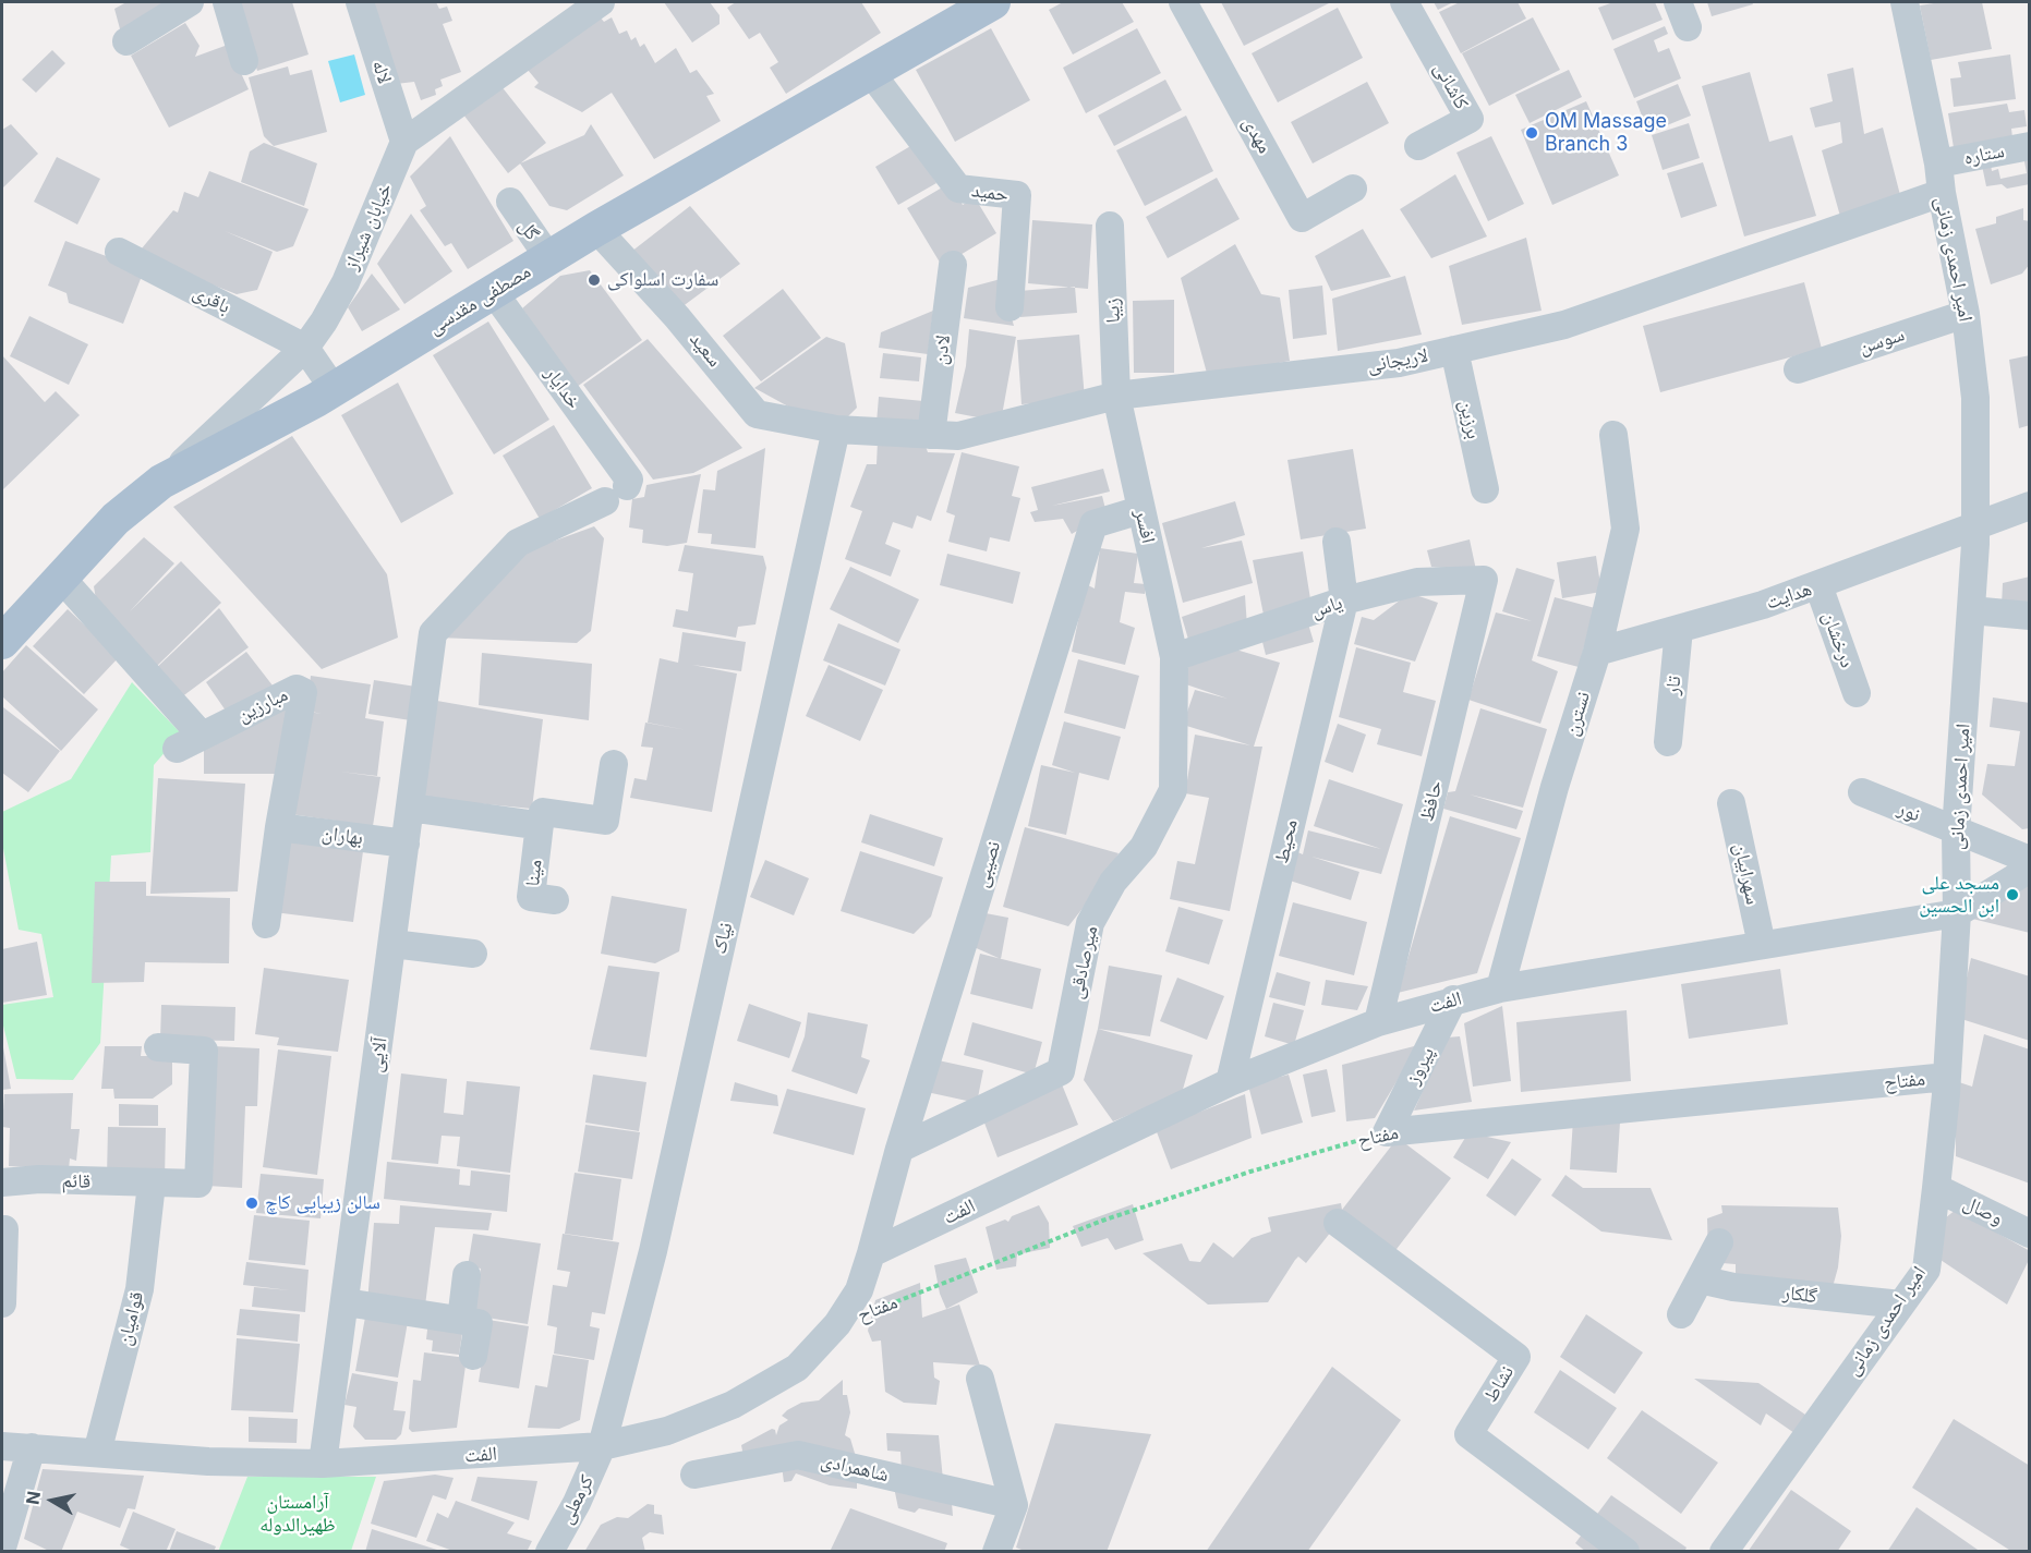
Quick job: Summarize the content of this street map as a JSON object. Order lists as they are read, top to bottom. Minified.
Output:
{"streets":{"main road":["مصطفی مقدسی"],"street":["لاله","کاشانی","مهدی","ستاره","حمید","خیابان شیراز","گل","امیر احمدی زمانی","باقری","زیبا","سوسن","سعید","لادن","لاریجانی","خدایار","برزین","افسر","هدایت","یاس","درخشان","تار","مبارزین","نسترن","حافظ","نور","بهاران","محیط","نصیبی","مینا","سهرابیان","نیاک","میرصادقی","الفت","آلایی","پیروز","مفتاح","قائم","وصال","گلکار","قوامیان","نشاط","شاهمرادی","کرمعلی"]},"crossings":[["لاله","خیابان شیراز"],["ستاره","امیر احمدی زمانی"],["حمید","مصطفی مقدسی"],["خیابان شیراز","باقری"],["خیابان شیراز","مصطفی مقدسی"],["گل","مصطفی مقدسی"],["امیر احمدی زمانی","سوسن"],["امیر احمدی زمانی","لاریجانی"],["امیر احمدی زمانی","هدایت"],["امیر احمدی زمانی","نور"],["امیر احمدی زمانی","الفت"],["امیر احمدی زمانی","مفتاح"],["امیر احمدی زمانی","وصال"],["امیر احمدی زمانی","گلکار"],["مصطفی مقدسی","سعید"],["مصطفی مقدسی","خدایار"],["زیبا","لاریجانی"],["زیبا","افسر"],["سعید","لاریجانی"],["سعید","نیاک"],["لادن","لاریجانی"],["لاریجانی","برزین"],["لاریجانی","افسر"],["لاریجانی","نیاک"],["خدایار","آلایی"],["افسر","یاس"],["افسر","نصیبی"],["افسر","میرصادقی"],["هدایت","درخشان"],["هدایت","تار"],["هدایت","نسترن"],["یاس","حافظ"],["یاس","محیط"],["یاس","میرصادقی"],["مبارزین","بهاران"],["نسترن","الفت"],["حافظ","الفت"],["بهاران","آلایی"],["محیط","الفت"],["نصیبی","میرصادقی"],["نصیبی","الفت"],["سهرابیان","الفت"],["نیاک","الفت"],["نیاک","کرمعلی"],["الفت","آلایی"],["الفت","پیروز"],["الفت","مفتاح"],["الفت","قوامیان"],["الفت","کرمعلی"],["پیروز","مفتاح"],["قائم","قوامیان"]],"parks":["آرامستان ظهیرالدوله"],"places":["OM Massage Branch 3","سفارت اسلواکی","مسجد علی ابن الحسین","سالن زیبایی کاچ"],"north":"left"}
